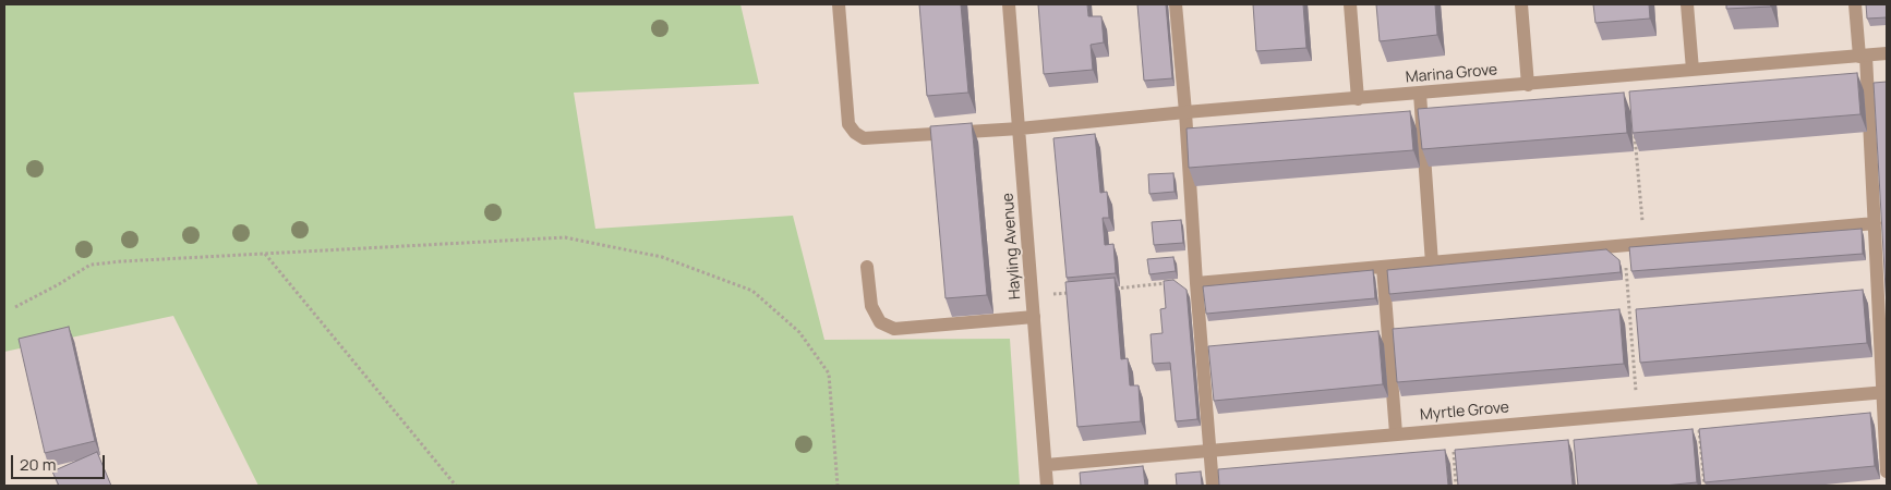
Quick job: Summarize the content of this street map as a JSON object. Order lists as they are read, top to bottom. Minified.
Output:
{"streets":{"street":["Marina Grove","Hayling Avenue","Myrtle Grove"]},"crossings":[["Marina Grove","Hayling Avenue"],["Hayling Avenue","Myrtle Grove"]],"scale_bar":"20 m"}
